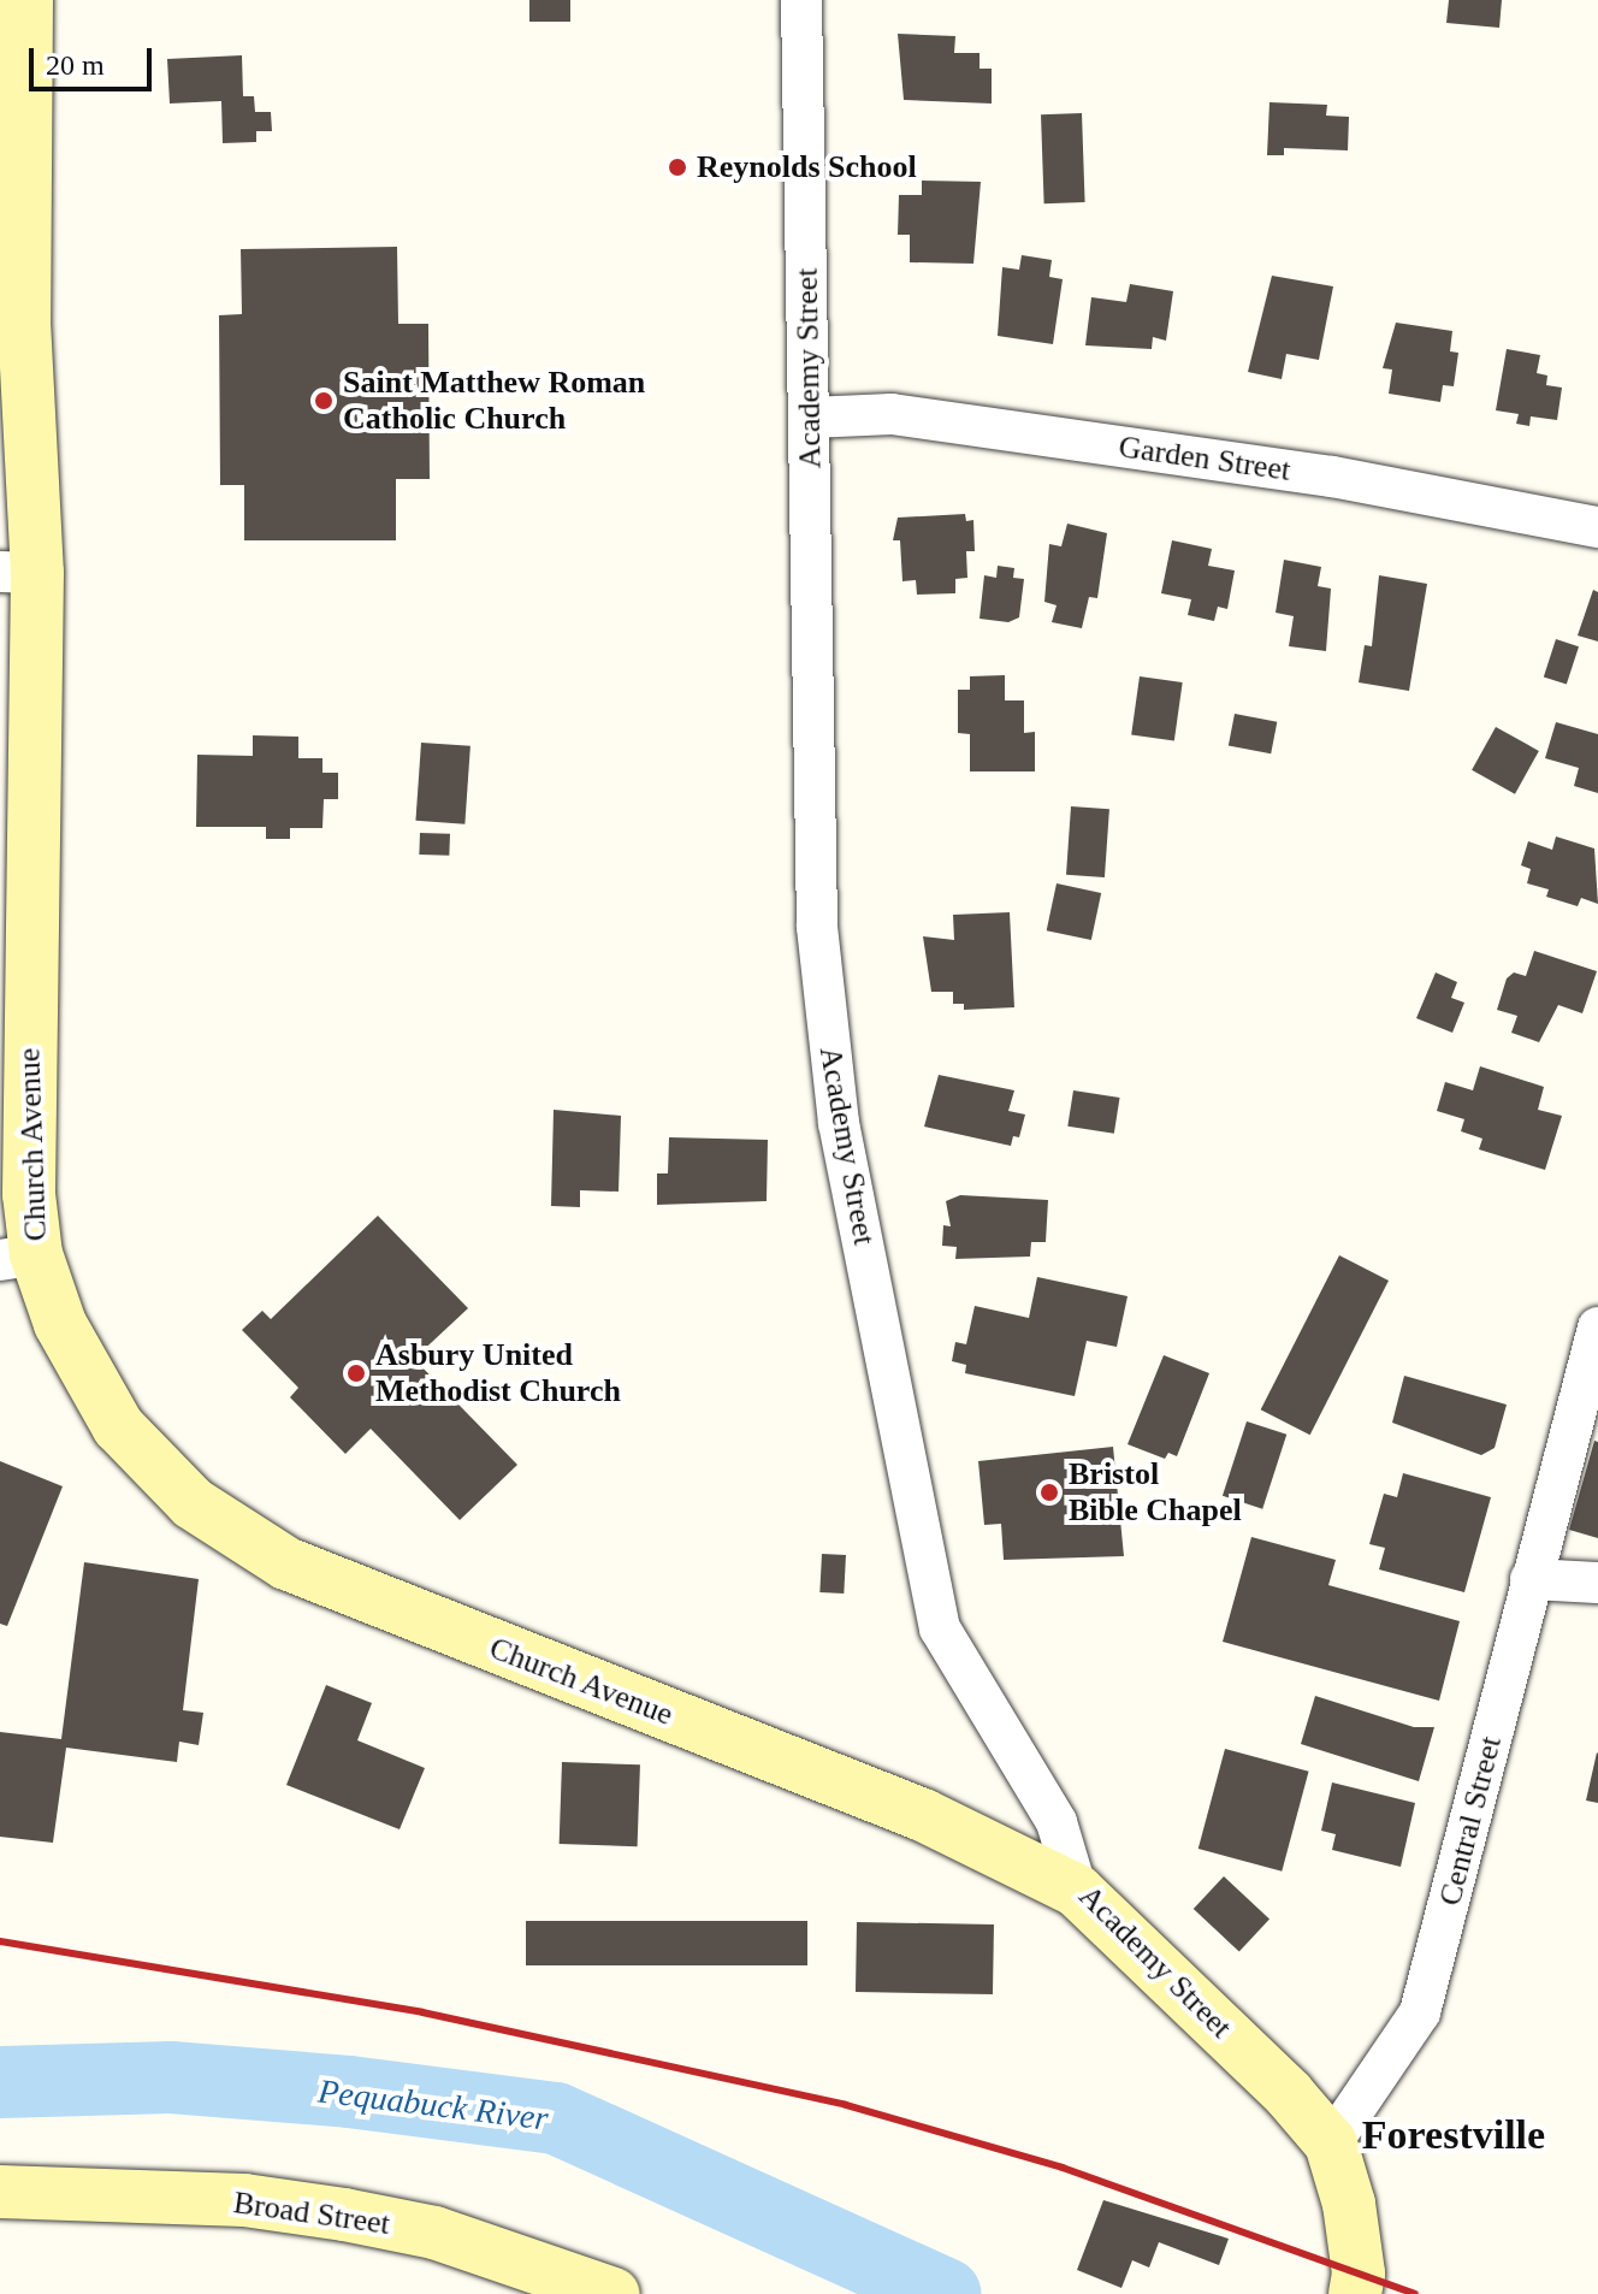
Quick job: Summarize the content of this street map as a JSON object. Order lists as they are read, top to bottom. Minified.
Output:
{"streets":{"main road":["Academy Street","Church Avenue","Broad Street"],"street":["Garden Street","Central Street"]},"crossings":[["Academy Street","Garden Street"],["Academy Street","Church Avenue"],["Academy Street","Central Street"]],"districts":["Forestville"],"water":["Pequabuck River"],"places":["Reynolds School","Saint Matthew Roman Catholic Church","Asbury United Methodist Church","Bristol Bible Chapel"],"scale_bar":"20 m"}
